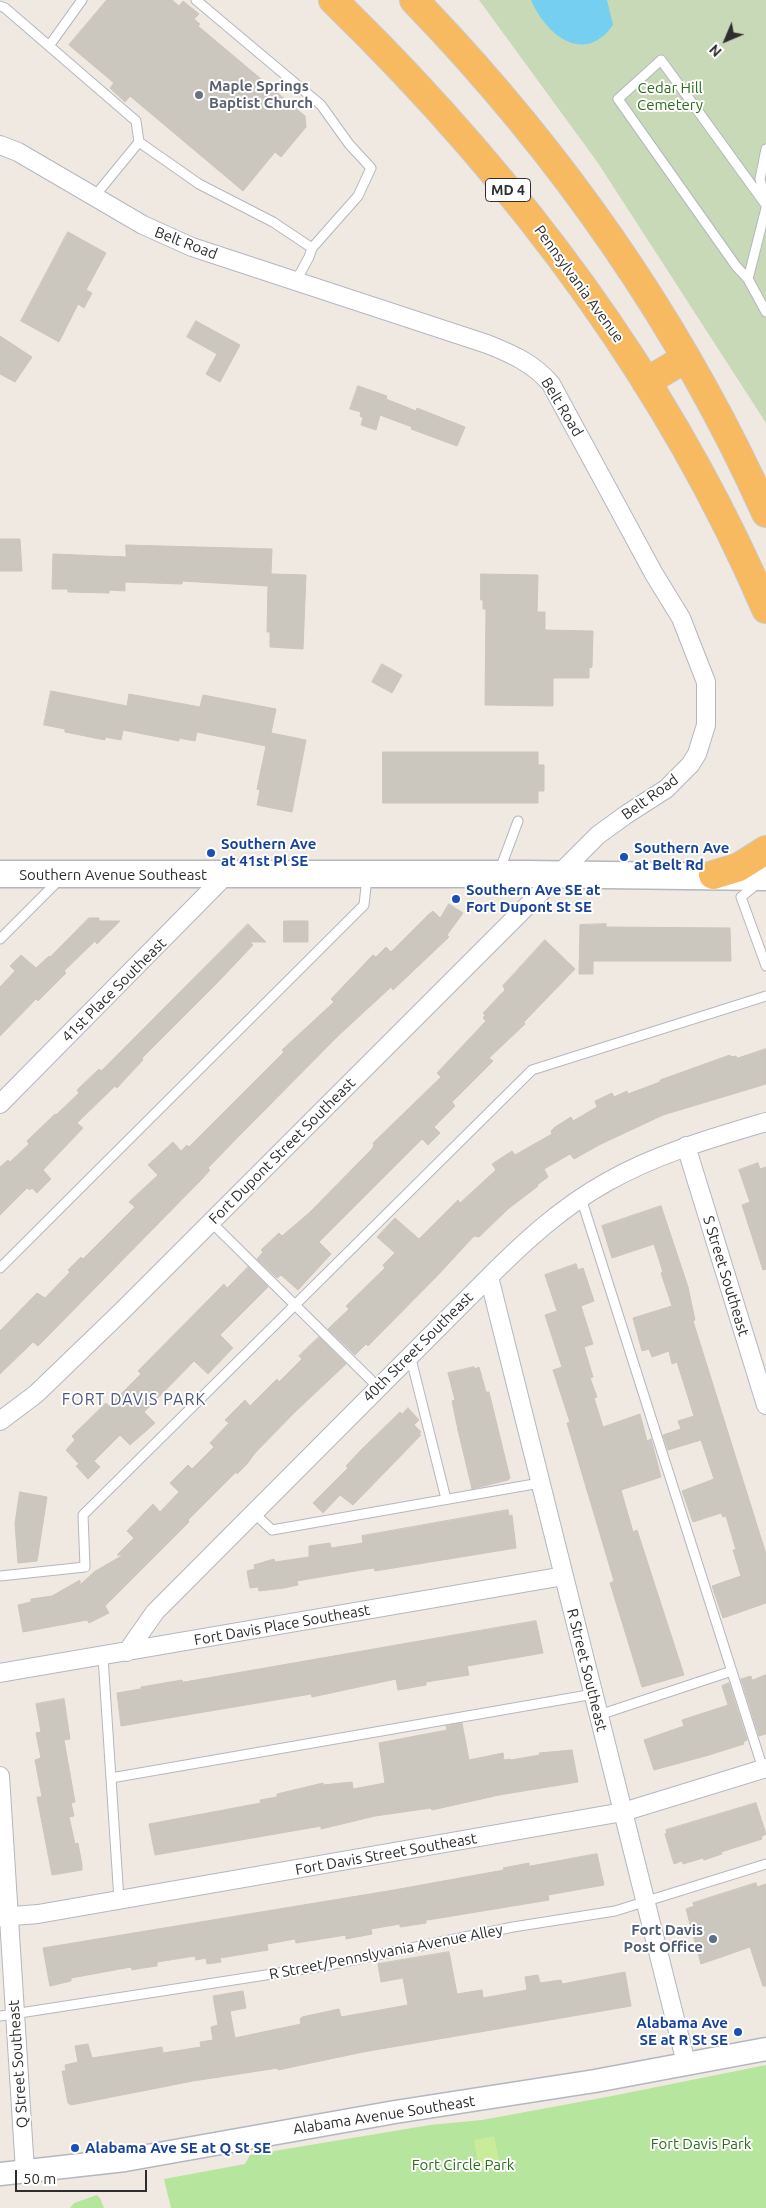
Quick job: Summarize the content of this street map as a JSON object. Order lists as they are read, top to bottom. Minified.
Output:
{"streets":{"highway":["MD 4","Pennsylvania Avenue"],"main road":["Southern Avenue Southeast"],"street":["Belt Road","41st Place Southeast","Fort Dupont Street Southeast","S Street Southeast","40th Street Southeast","Fort Davis Place Southeast","R Street Southeast","Fort Davis Street Southeast","Q Street Southeast","Alabama Avenue Southeast"],"lane":["R Street/Pennslyvania Avenue Alley"]},"crossings":[["Belt Road","Southern Avenue Southeast"],["Belt Road","Fort Dupont Street Southeast"],["Southern Avenue Southeast","41st Place Southeast"],["Southern Avenue Southeast","Fort Dupont Street Southeast"],["S Street Southeast","40th Street Southeast"],["40th Street Southeast","Fort Davis Place Southeast"],["40th Street Southeast","R Street Southeast"],["Fort Davis Place Southeast","R Street Southeast"],["R Street Southeast","Fort Davis Street Southeast"],["R Street Southeast","R Street/Pennslyvania Avenue Alley"],["R Street Southeast","Alabama Avenue Southeast"],["Fort Davis Street Southeast","Q Street Southeast"],["R Street/Pennslyvania Avenue Alley","Q Street Southeast"],["Q Street Southeast","Alabama Avenue Southeast"]],"districts":["FORT DAVIS PARK"],"parks":["Cedar Hill Cemetery","Fort Davis Park","Fort Circle Park"],"places":["Maple Springs Baptist Church","Southern Ave at 41st Pl SE","Southern Ave at Belt Rd","Southern Ave SE at Fort Dupont St SE","Fort Davis Post Office","Alabama Ave SE at R St SE","Alabama Ave SE at Q St SE"],"scale_bar":"50 m","north":"bottom left"}
